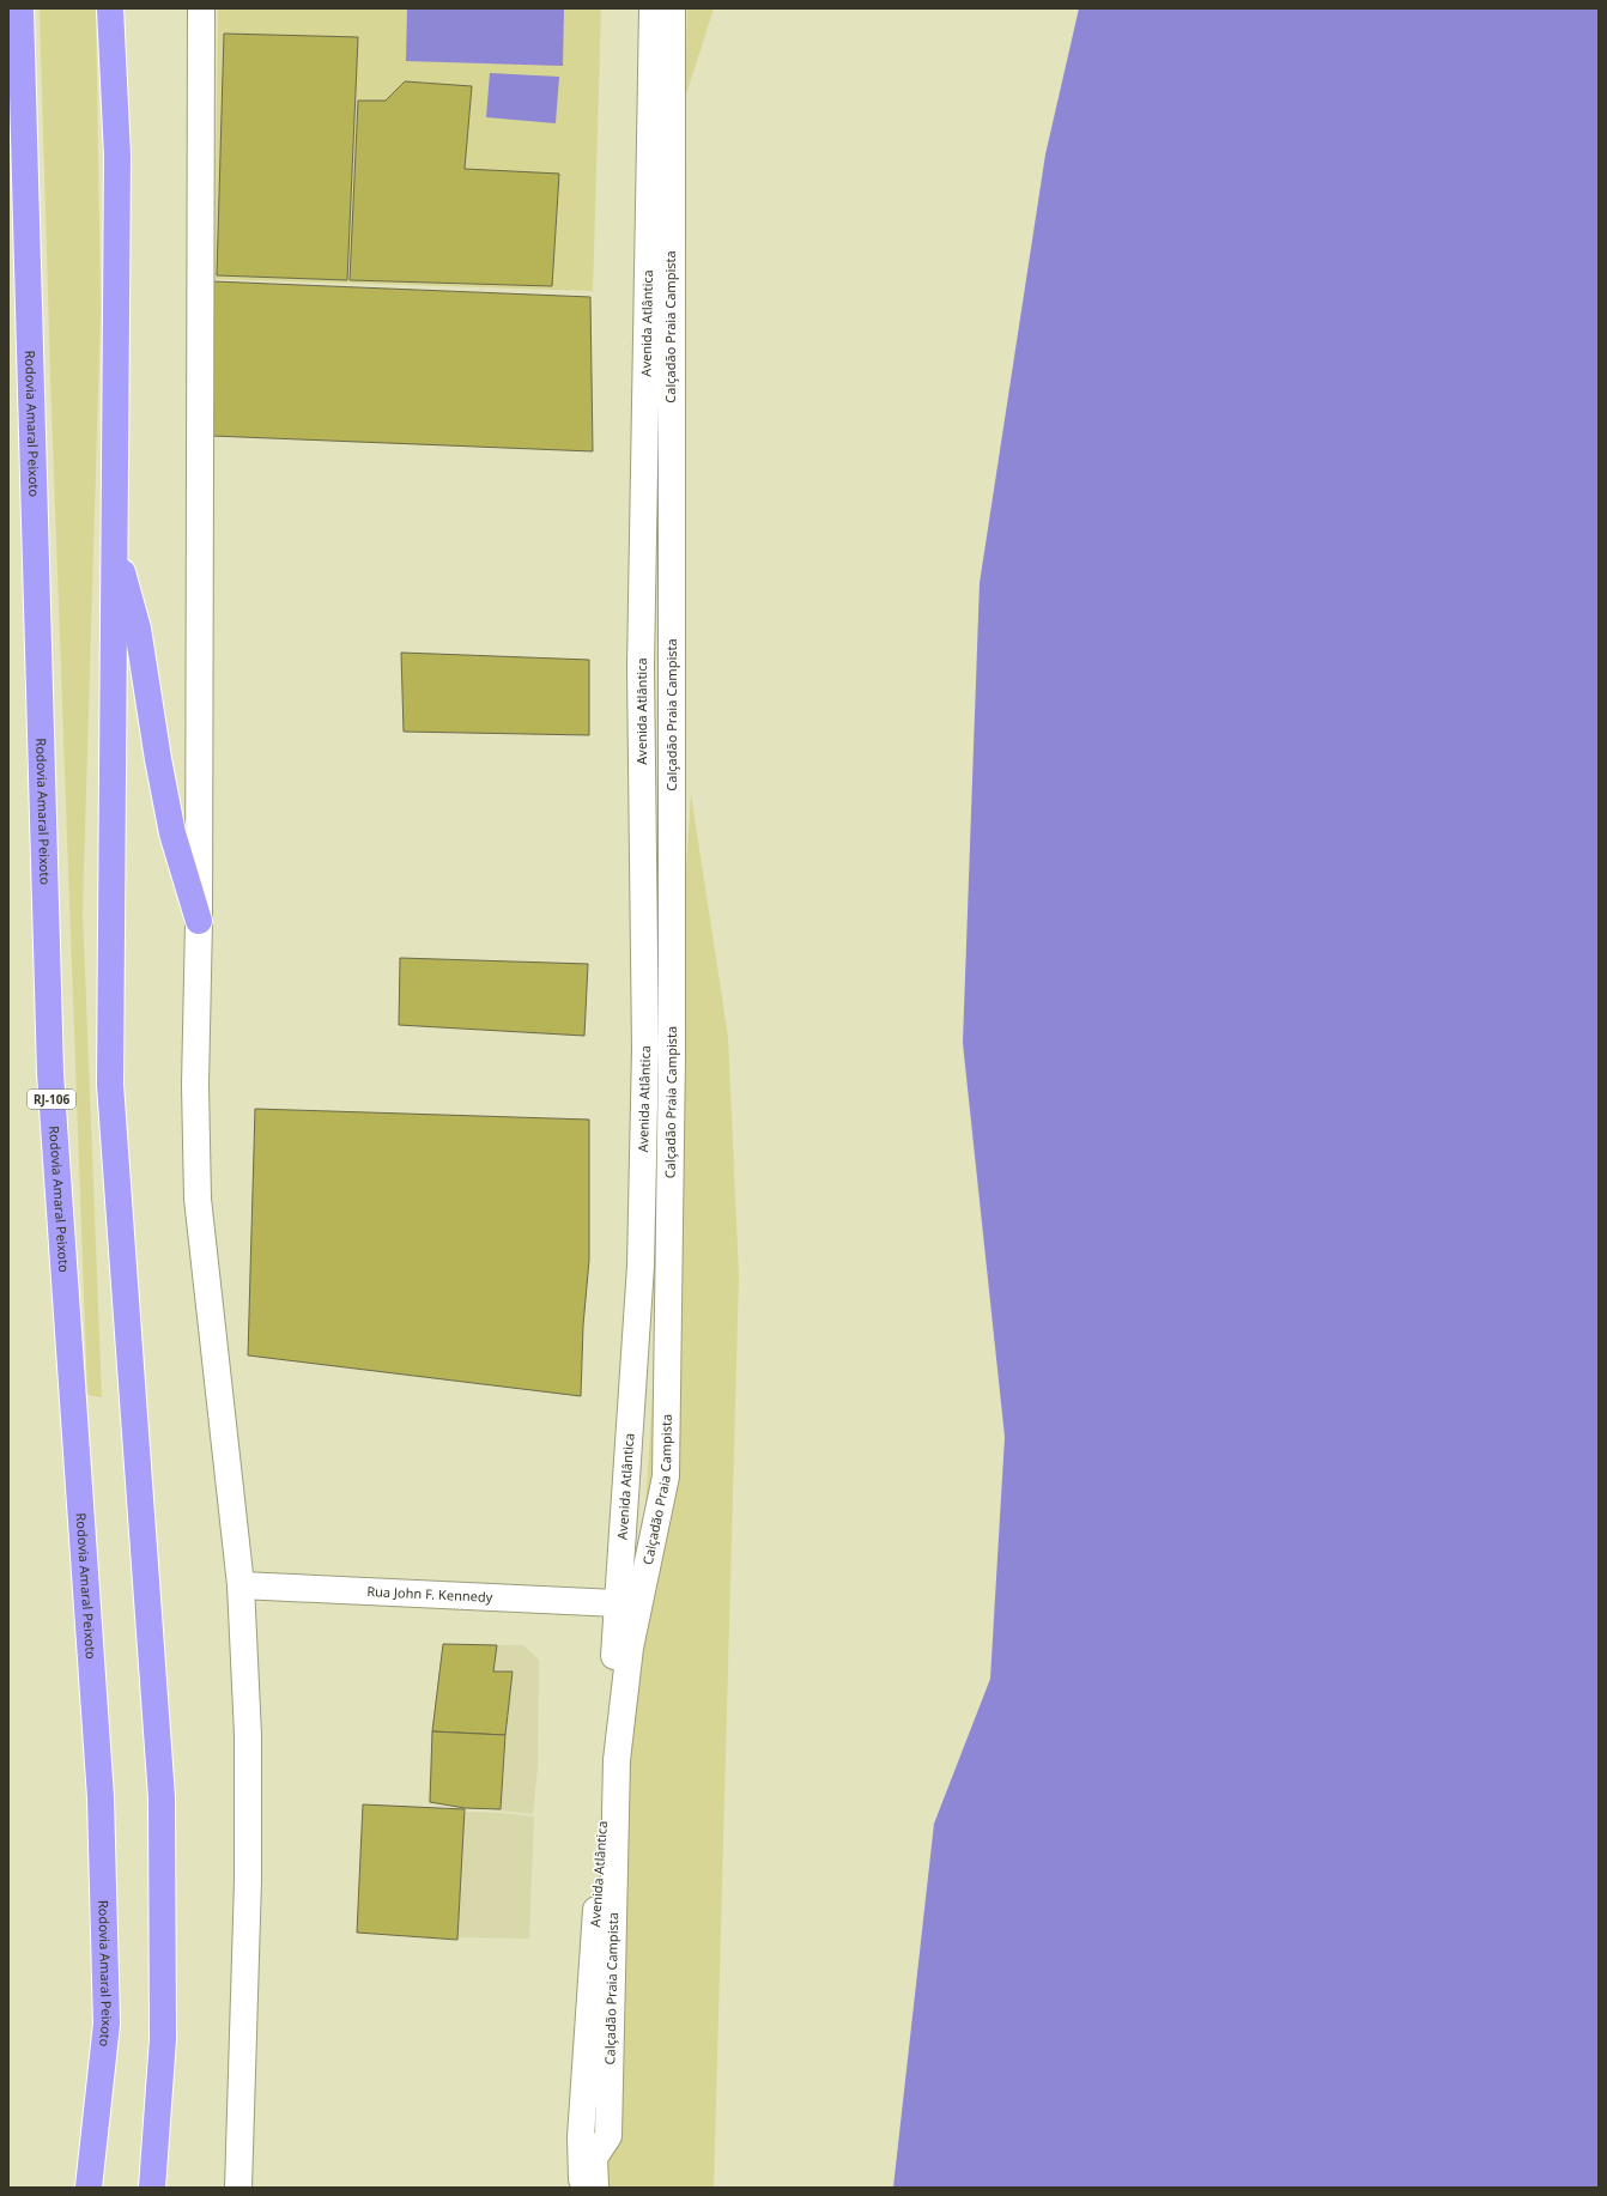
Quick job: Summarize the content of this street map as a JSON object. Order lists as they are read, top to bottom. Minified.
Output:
{"streets":{"highway":["Rodovia Amaral Peixoto","RJ-106"],"street":["Avenida Atlântica","Calçadão Praia Campista","Rua John F. Kennedy"]},"crossings":[["Avenida Atlântica","Rua John F. Kennedy"]]}
